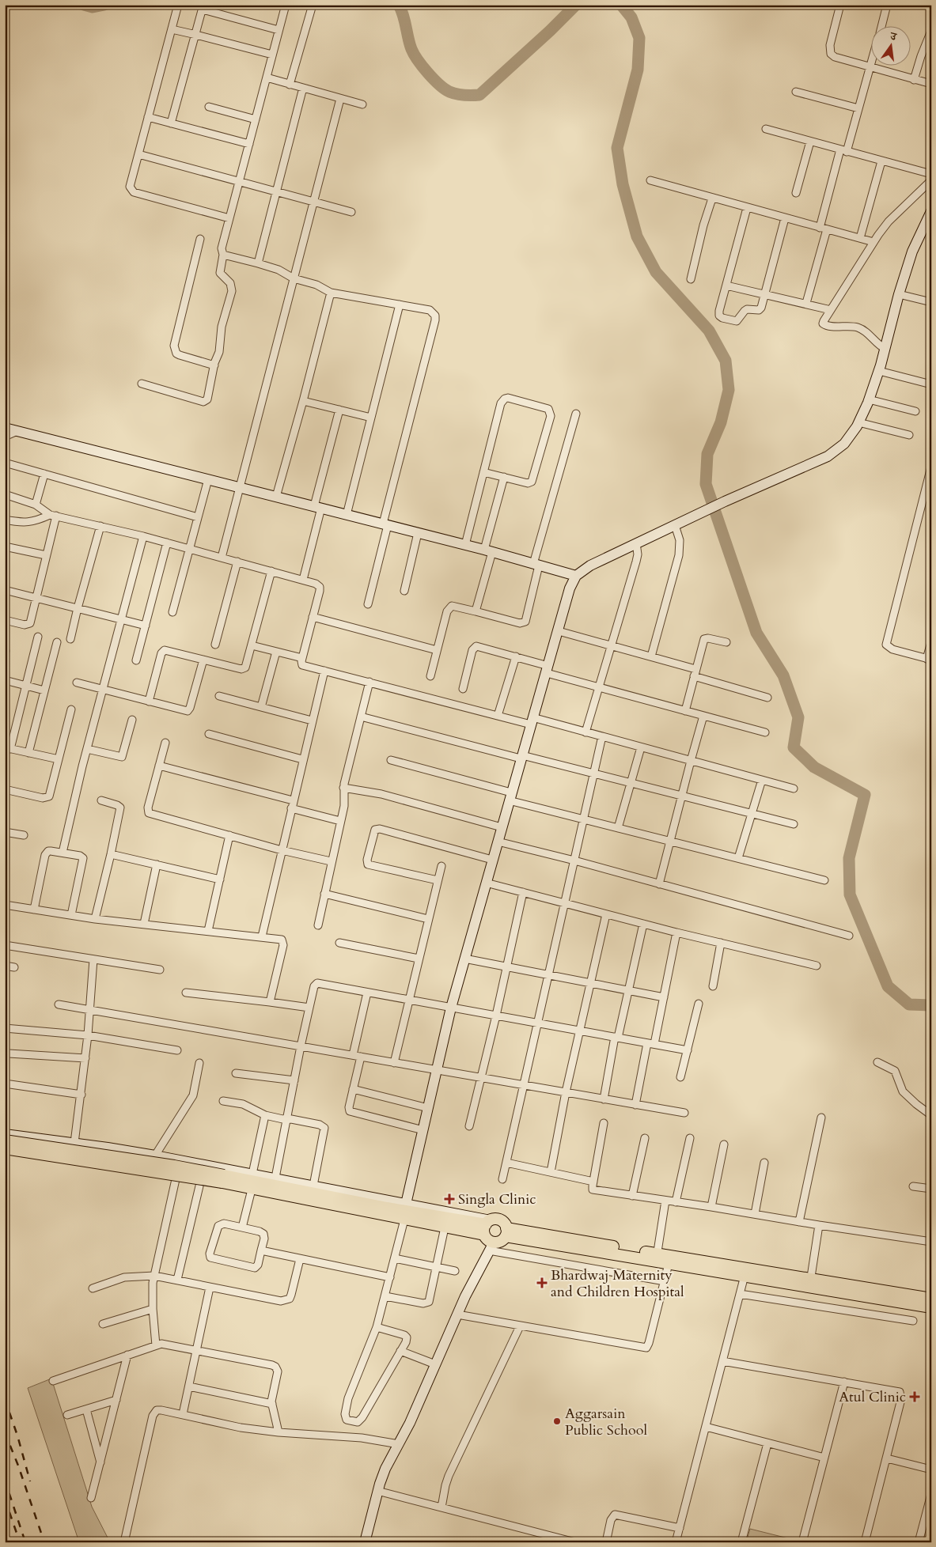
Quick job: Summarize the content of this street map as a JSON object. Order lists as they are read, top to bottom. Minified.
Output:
{"places":{"health":["Singla Clinic","Bhardwaj Maternity and Children Hospital","Atul Clinic"],"other":["Aggarsain Public School"]},"north":"top"}
